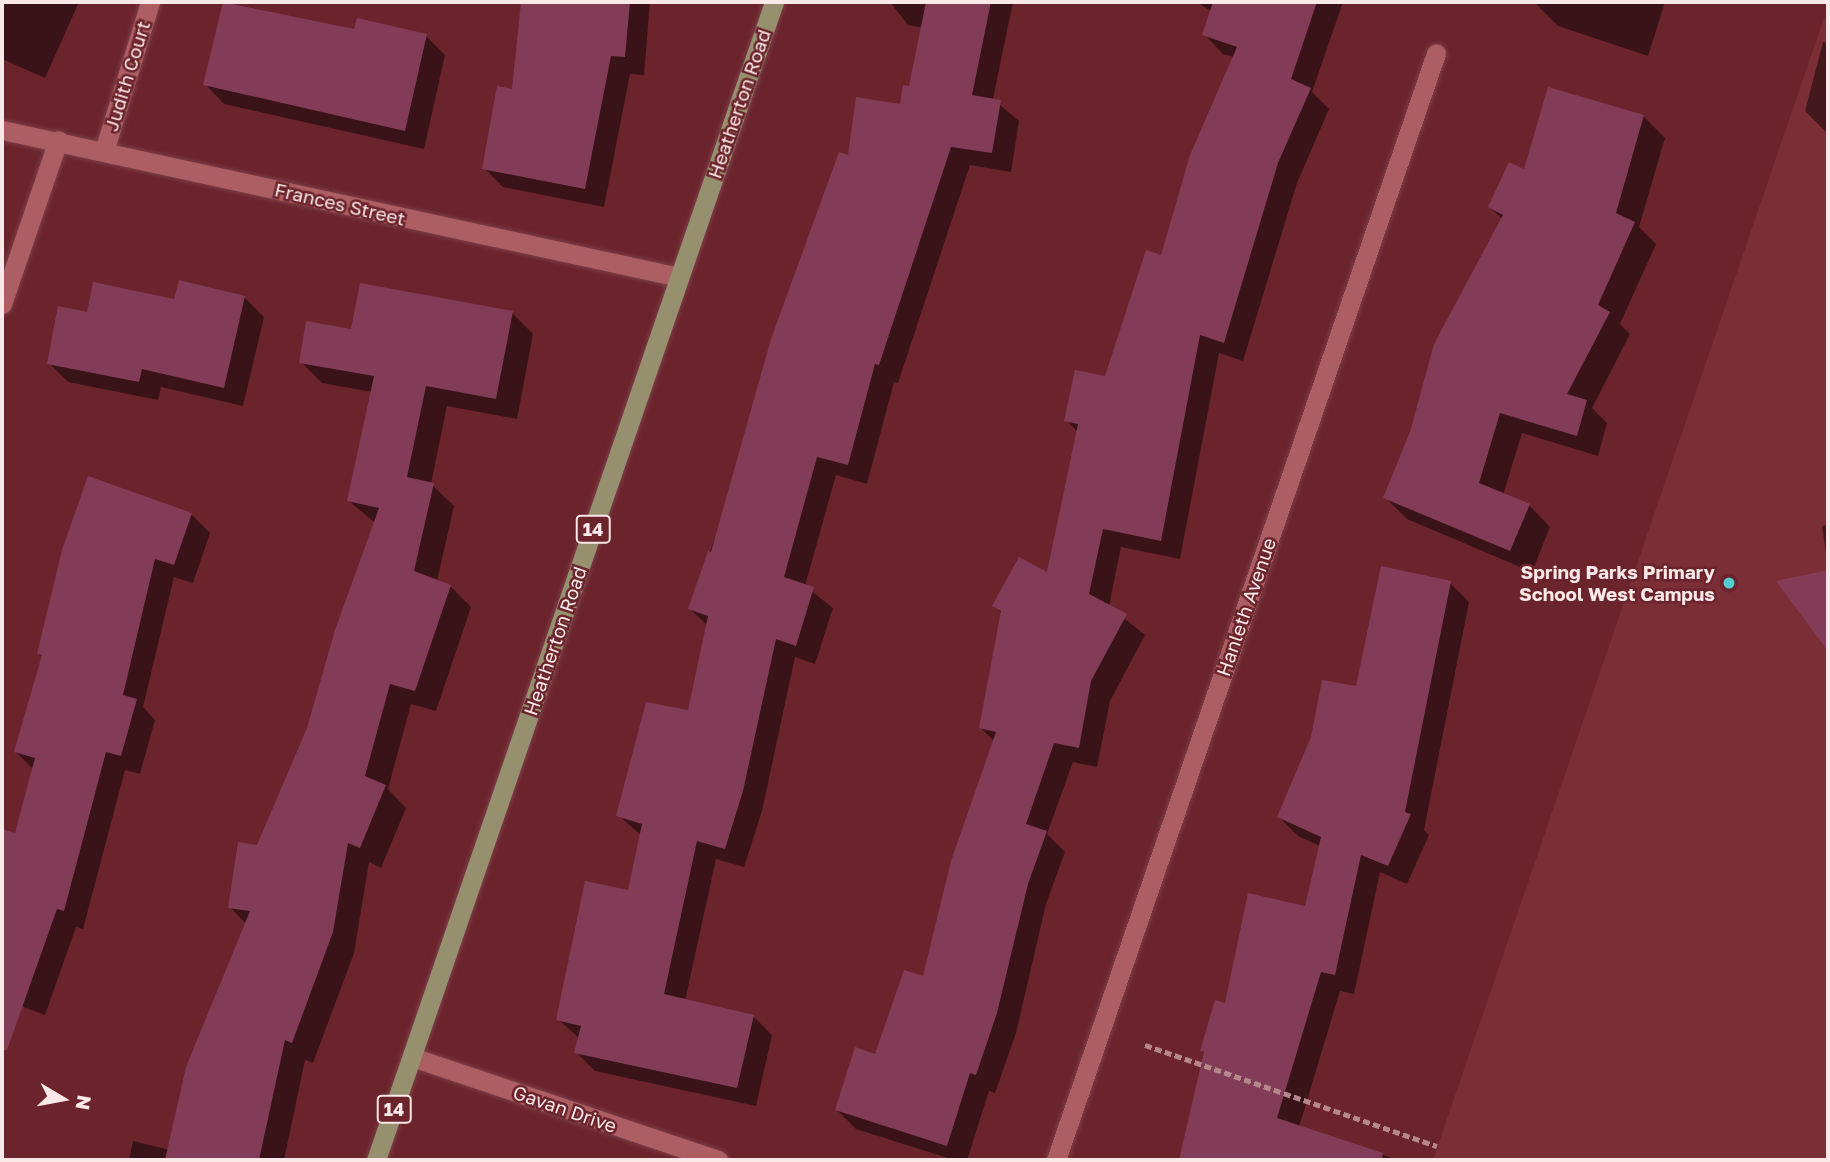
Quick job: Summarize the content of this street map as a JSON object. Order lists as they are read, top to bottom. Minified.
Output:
{"streets":{"main road":["Heatherton Road","14"],"street":["Judith Court","Frances Street","Hanleth Avenue","Gavan Drive"]},"crossings":[["Judith Court","Frances Street"],["Heatherton Road","Frances Street"],["Heatherton Road","Gavan Drive"]],"places":["Spring Parks Primary School West Campus"],"north":"right"}
